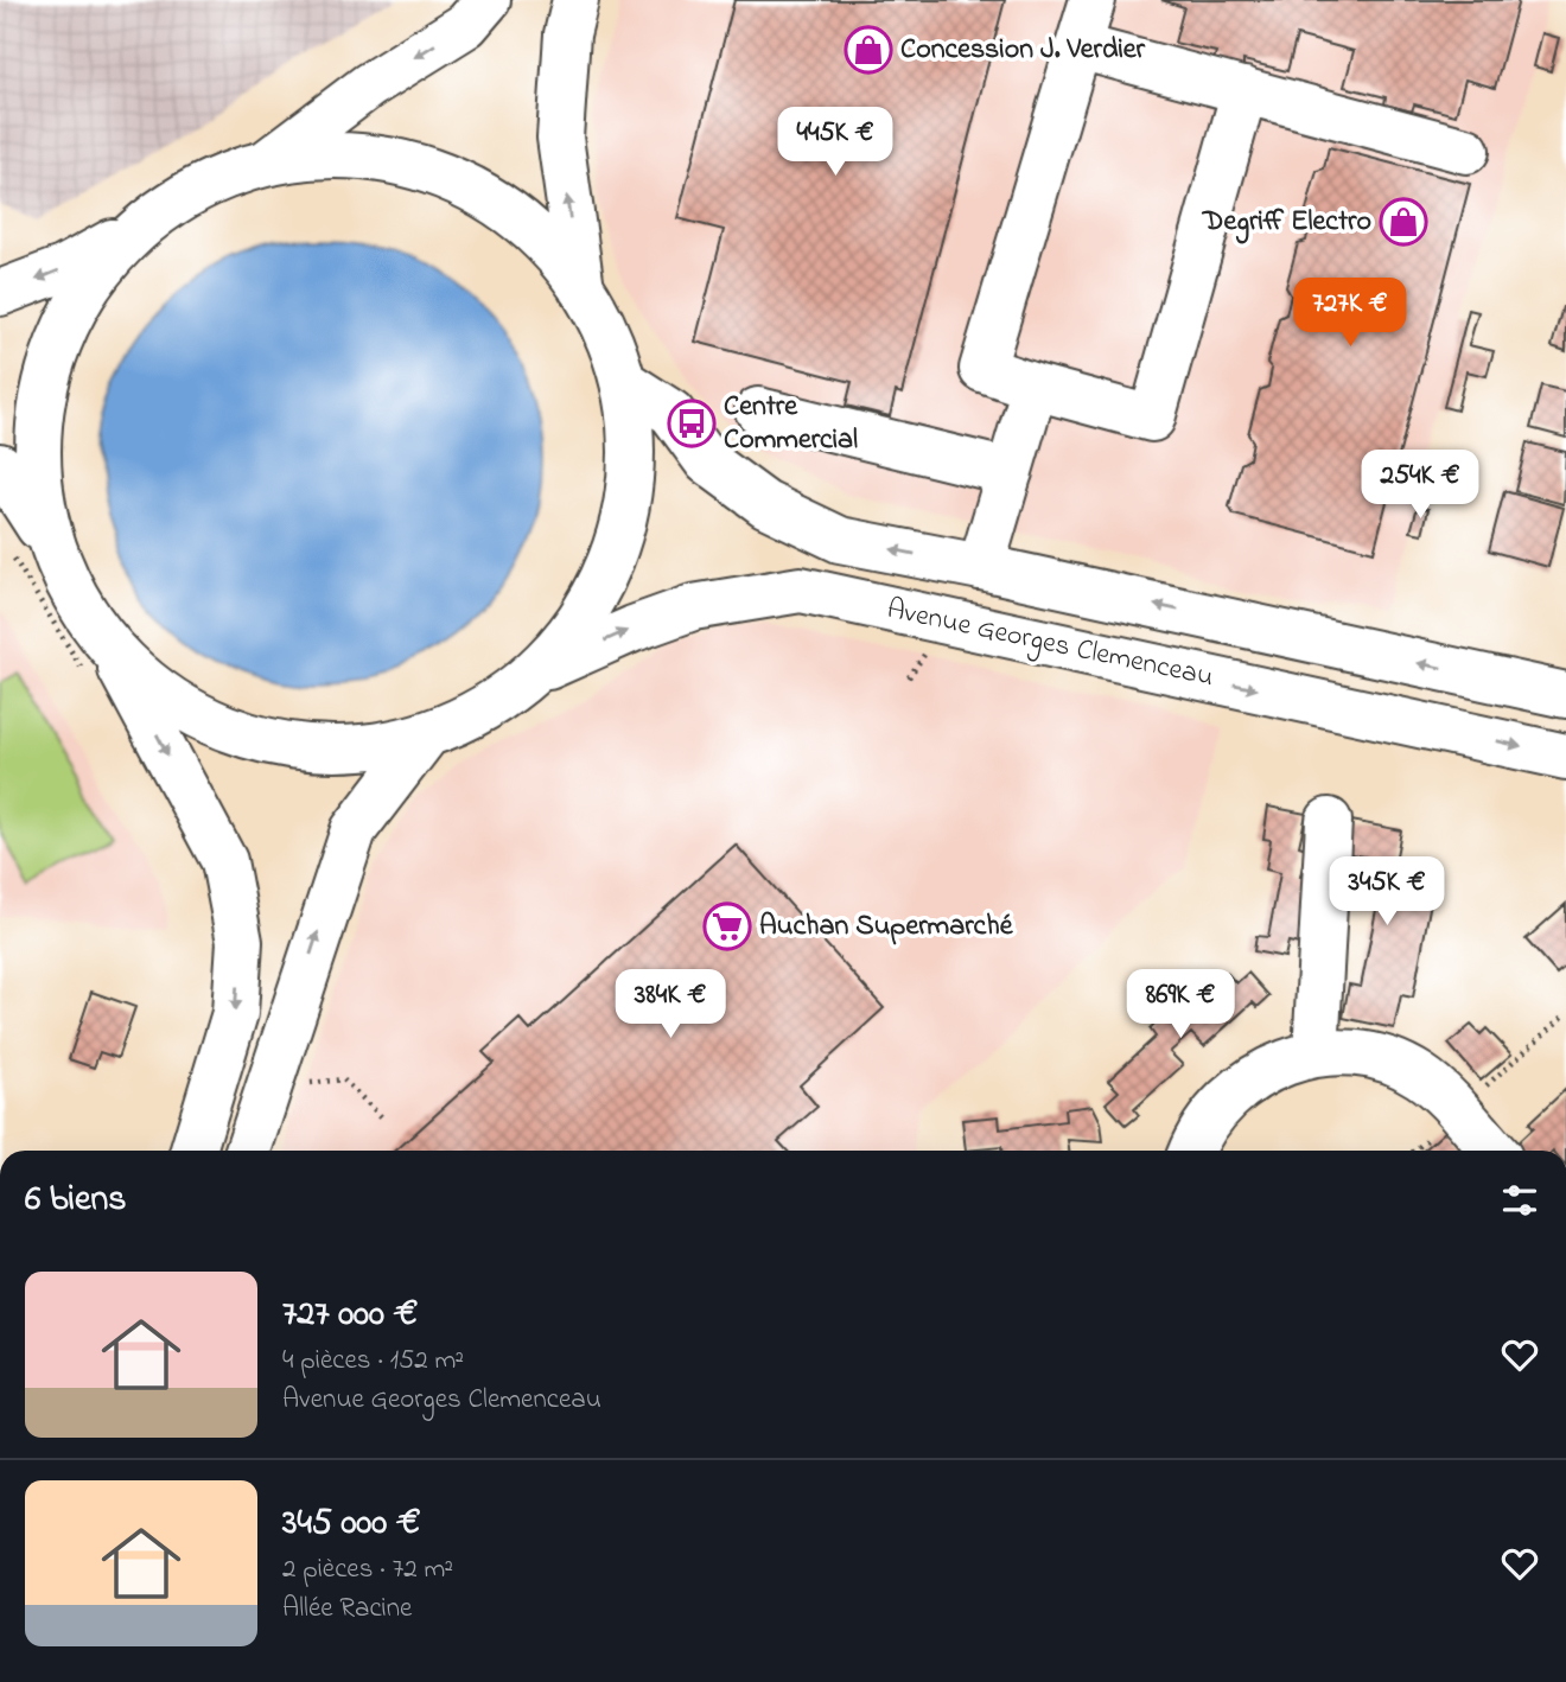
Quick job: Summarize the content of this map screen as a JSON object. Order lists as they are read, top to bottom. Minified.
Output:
{"streets":{"main road":["Avenue Georges Clemenceau"]},"places":{"shop":["Concession J. Verdier","Degriff Electro"],"bus stop":["Centre Commercial"],"supermarket":["Auchan Supermarché"]},"page":{"price":["445K €","727K €","254K €","345K €","384K €","869K €"],"heading":"6 biens","list":[{"name":"727 000 €","note":"4 pièces · 152 m² · Avenue Georges Clemenceau"},{"name":"345 000 €","note":"2 pièces · 72 m² · Allée Racine"}]}}
